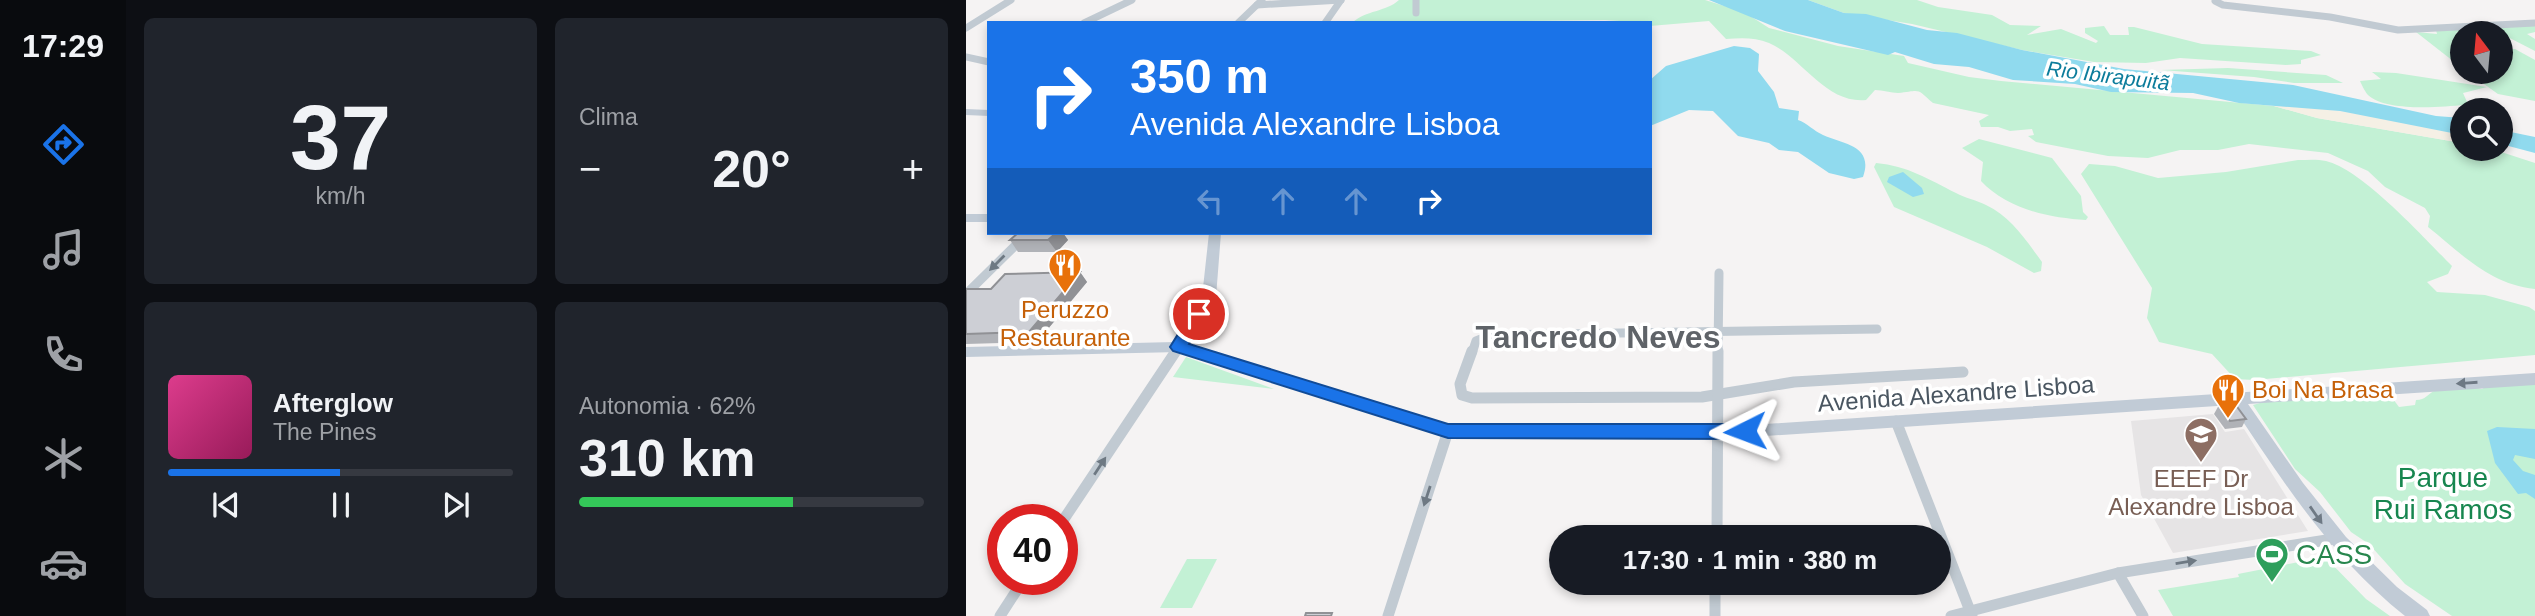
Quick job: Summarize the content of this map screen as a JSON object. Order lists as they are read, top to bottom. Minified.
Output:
{"streets":{"street":["Avenida Alexandre Lisboa"]},"districts":["Tancredo Neves"],"water":["Rio Ibirapuitã"],"parks":["Parque Rui Ramos"],"places":{"restaurant":["Peruzzo Restaurante","Boi Na Brasa"],"school or university":["EEEF Dr Alexandre Lisboa"],"sports":["CASS"]},"north":"top","page":{"tabs":"17:29","tile":[["37","km/h"],"Clima",["Autonomia · 62%","310 km"]],"turn":["350 m","Avenida Alexandre Lisboa"],"heat":["−","20°","+"],"song":["Afterglow","The Pines"],"limit":"40","trip":"17:30 · 1 min · 380 m"}}
